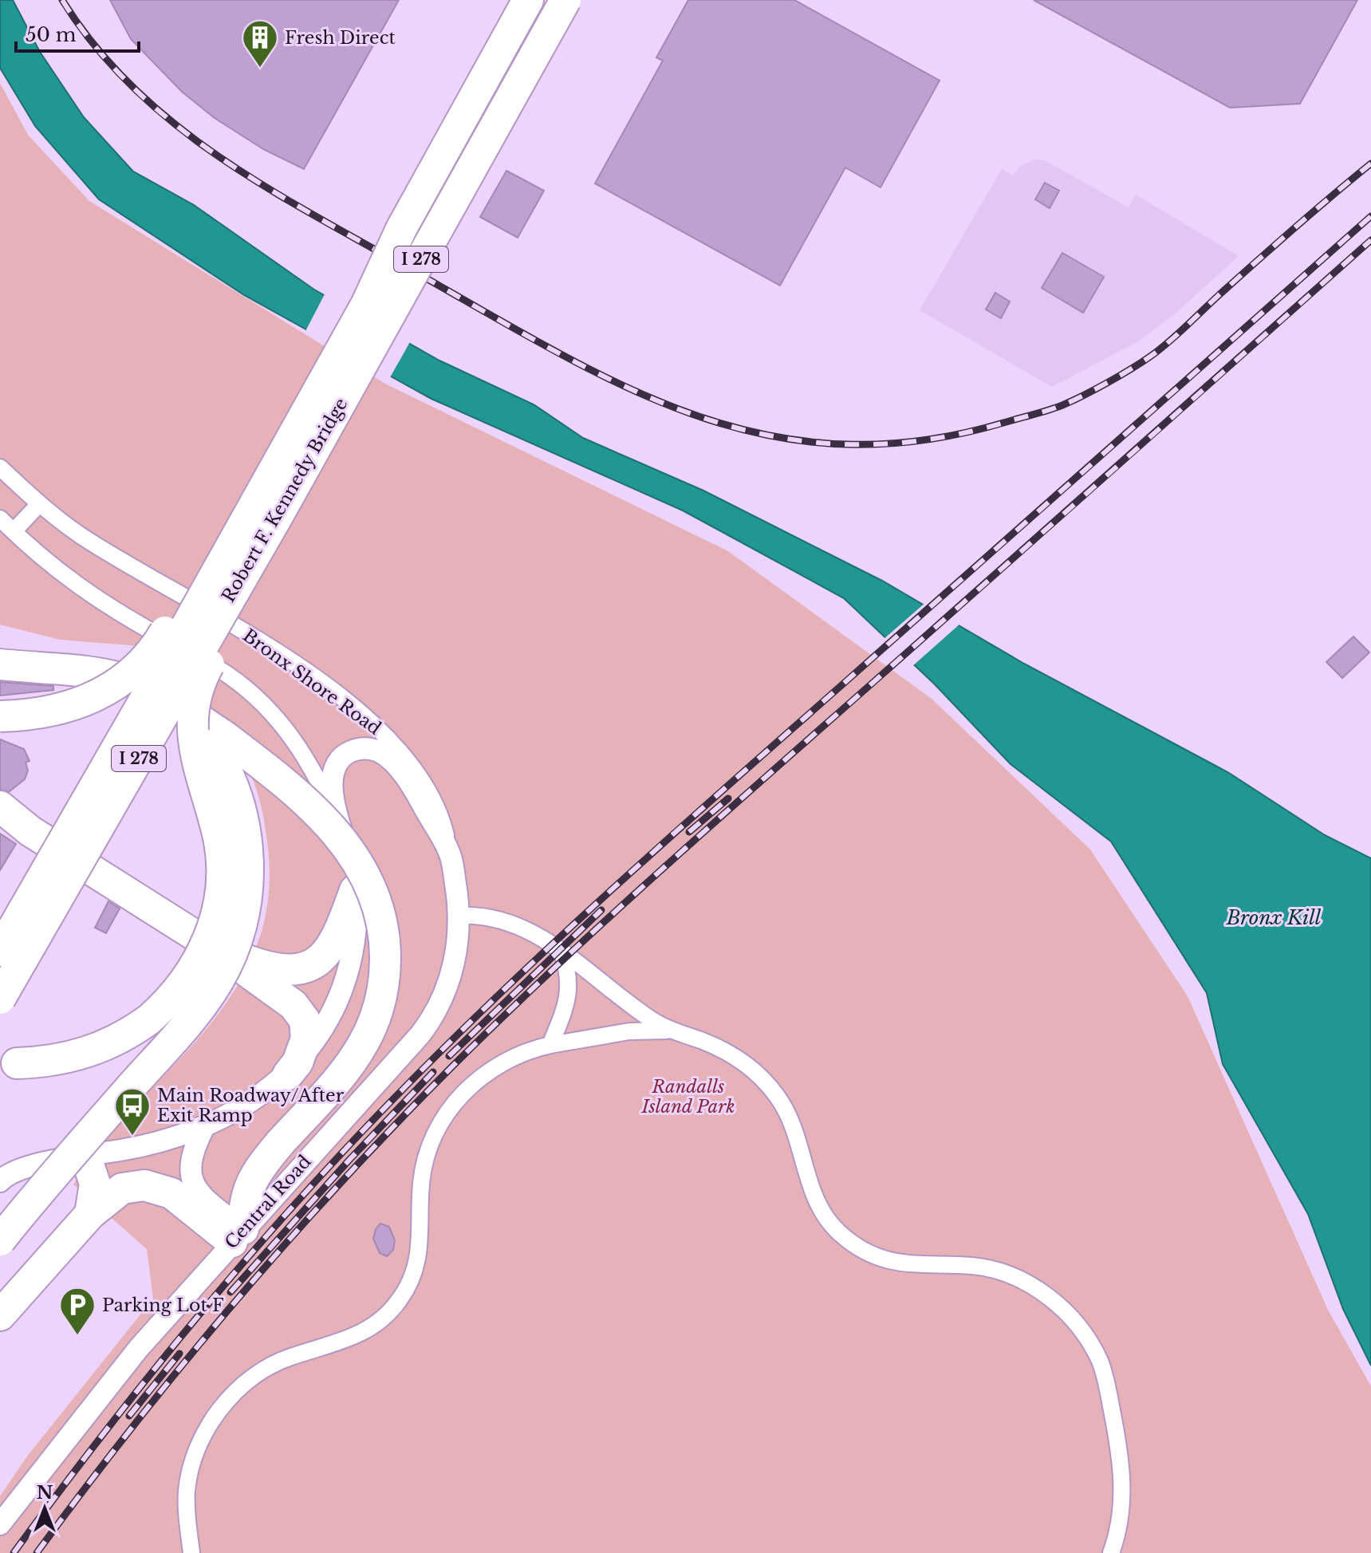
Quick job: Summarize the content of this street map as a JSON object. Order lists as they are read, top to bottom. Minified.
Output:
{"streets":{"highway":["I 278","Robert F. Kennedy Bridge"],"street":["Bronx Shore Road","Central Road"]},"crossings":[["Bronx Shore Road","Central Road"]],"water":["Bronx Kill"],"parks":["Randalls Island Park"],"places":{"building":["Fresh Direct"],"bus stop":["Main Roadway/After Exit Ramp"],"parking":["Parking Lot F"]},"scale_bar":"50 m","north":"top"}
